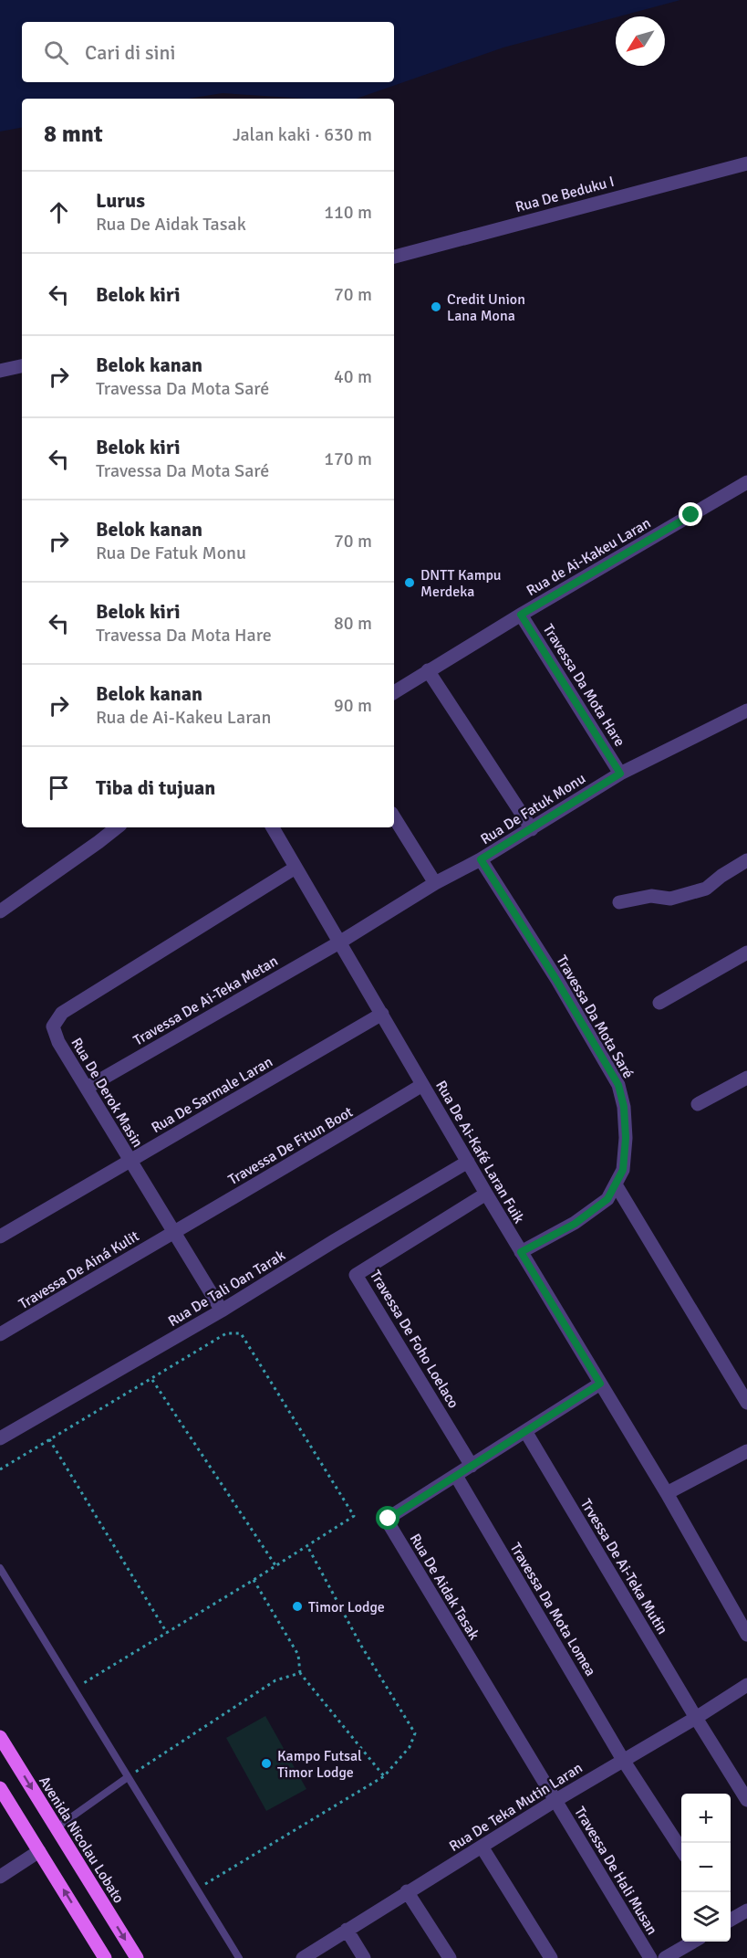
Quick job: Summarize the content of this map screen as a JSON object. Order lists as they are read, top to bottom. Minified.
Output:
{"streets":{"main road":["Avenida Nicolau Lobato"],"street":["Rua De Beduku I","Rua de Ai-Kakeu Laran","Travessa Da Mota Hare","Rua De Fatuk Monu","Travessa De Ai-Teka Metan","Travessa Da Mota Saré","Rua De Derok Masin","Rua De Sarmale Laran","Travessa De Fitun Boot","Rua De Ai-Kafé Laran Fuik","Travessa De Ainá Kulit","Rua De Tali Oan Tarak","Travessa De Foho Loelaco","Trvessa De Ai-Teka Mutin","Rua De Aidak Tasak","Travessa Da Mota Lomea","Rua De Teka Mutin Laran","Travessa De Hali Musan"]},"crossings":[["Rua de Ai-Kakeu Laran","Travessa Da Mota Hare"],["Travessa Da Mota Hare","Rua De Fatuk Monu"],["Rua De Fatuk Monu","Travessa De Ai-Teka Metan"],["Rua De Fatuk Monu","Travessa Da Mota Saré"],["Rua De Fatuk Monu","Rua De Ai-Kafé Laran Fuik"],["Travessa De Ai-Teka Metan","Rua De Derok Masin"],["Travessa De Ai-Teka Metan","Rua De Ai-Kafé Laran Fuik"],["Travessa Da Mota Saré","Rua De Ai-Kafé Laran Fuik"],["Rua De Derok Masin","Rua De Sarmale Laran"],["Rua De Derok Masin","Travessa De Fitun Boot"],["Rua De Derok Masin","Rua De Ai-Kafé Laran Fuik"],["Rua De Derok Masin","Travessa De Ainá Kulit"],["Rua De Derok Masin","Rua De Tali Oan Tarak"],["Rua De Sarmale Laran","Rua De Ai-Kafé Laran Fuik"],["Travessa De Fitun Boot","Rua De Ai-Kafé Laran Fuik"],["Travessa De Fitun Boot","Travessa De Ainá Kulit"],["Rua De Ai-Kafé Laran Fuik","Rua De Tali Oan Tarak"],["Rua De Ai-Kafé Laran Fuik","Travessa De Foho Loelaco"],["Rua De Ai-Kafé Laran Fuik","Rua De Aidak Tasak"],["Travessa De Foho Loelaco","Rua De Aidak Tasak"],["Trvessa De Ai-Teka Mutin","Rua De Aidak Tasak"],["Trvessa De Ai-Teka Mutin","Rua De Teka Mutin Laran"],["Rua De Aidak Tasak","Travessa Da Mota Lomea"],["Rua De Aidak Tasak","Rua De Teka Mutin Laran"],["Rua De Aidak Tasak","Travessa De Hali Musan"],["Travessa Da Mota Lomea","Rua De Teka Mutin Laran"],["Rua De Teka Mutin Laran","Travessa De Hali Musan"]],"places":["Credit Union Lana Mona","DNTT Kampu Merdeka","Timor Lodge","Kampo Futsal Timor Lodge"],"north":"bottom left","page":{"search":"Cari di sini","heading":["8 mnt","Jalan kaki · 630 m"],"list":[["Lurus","Rua De Aidak Tasak","110 m"],["Belok kiri","70 m"],["Belok kanan","Travessa Da Mota Saré","40 m"],["Belok kiri","Travessa Da Mota Saré","170 m"],["Belok kanan","Rua De Fatuk Monu","70 m"],["Belok kiri","Travessa Da Mota Hare","80 m"],["Belok kanan","Rua de Ai-Kakeu Laran","90 m"],"Tiba di tujuan"],"map_buttons":["+","−"]}}
